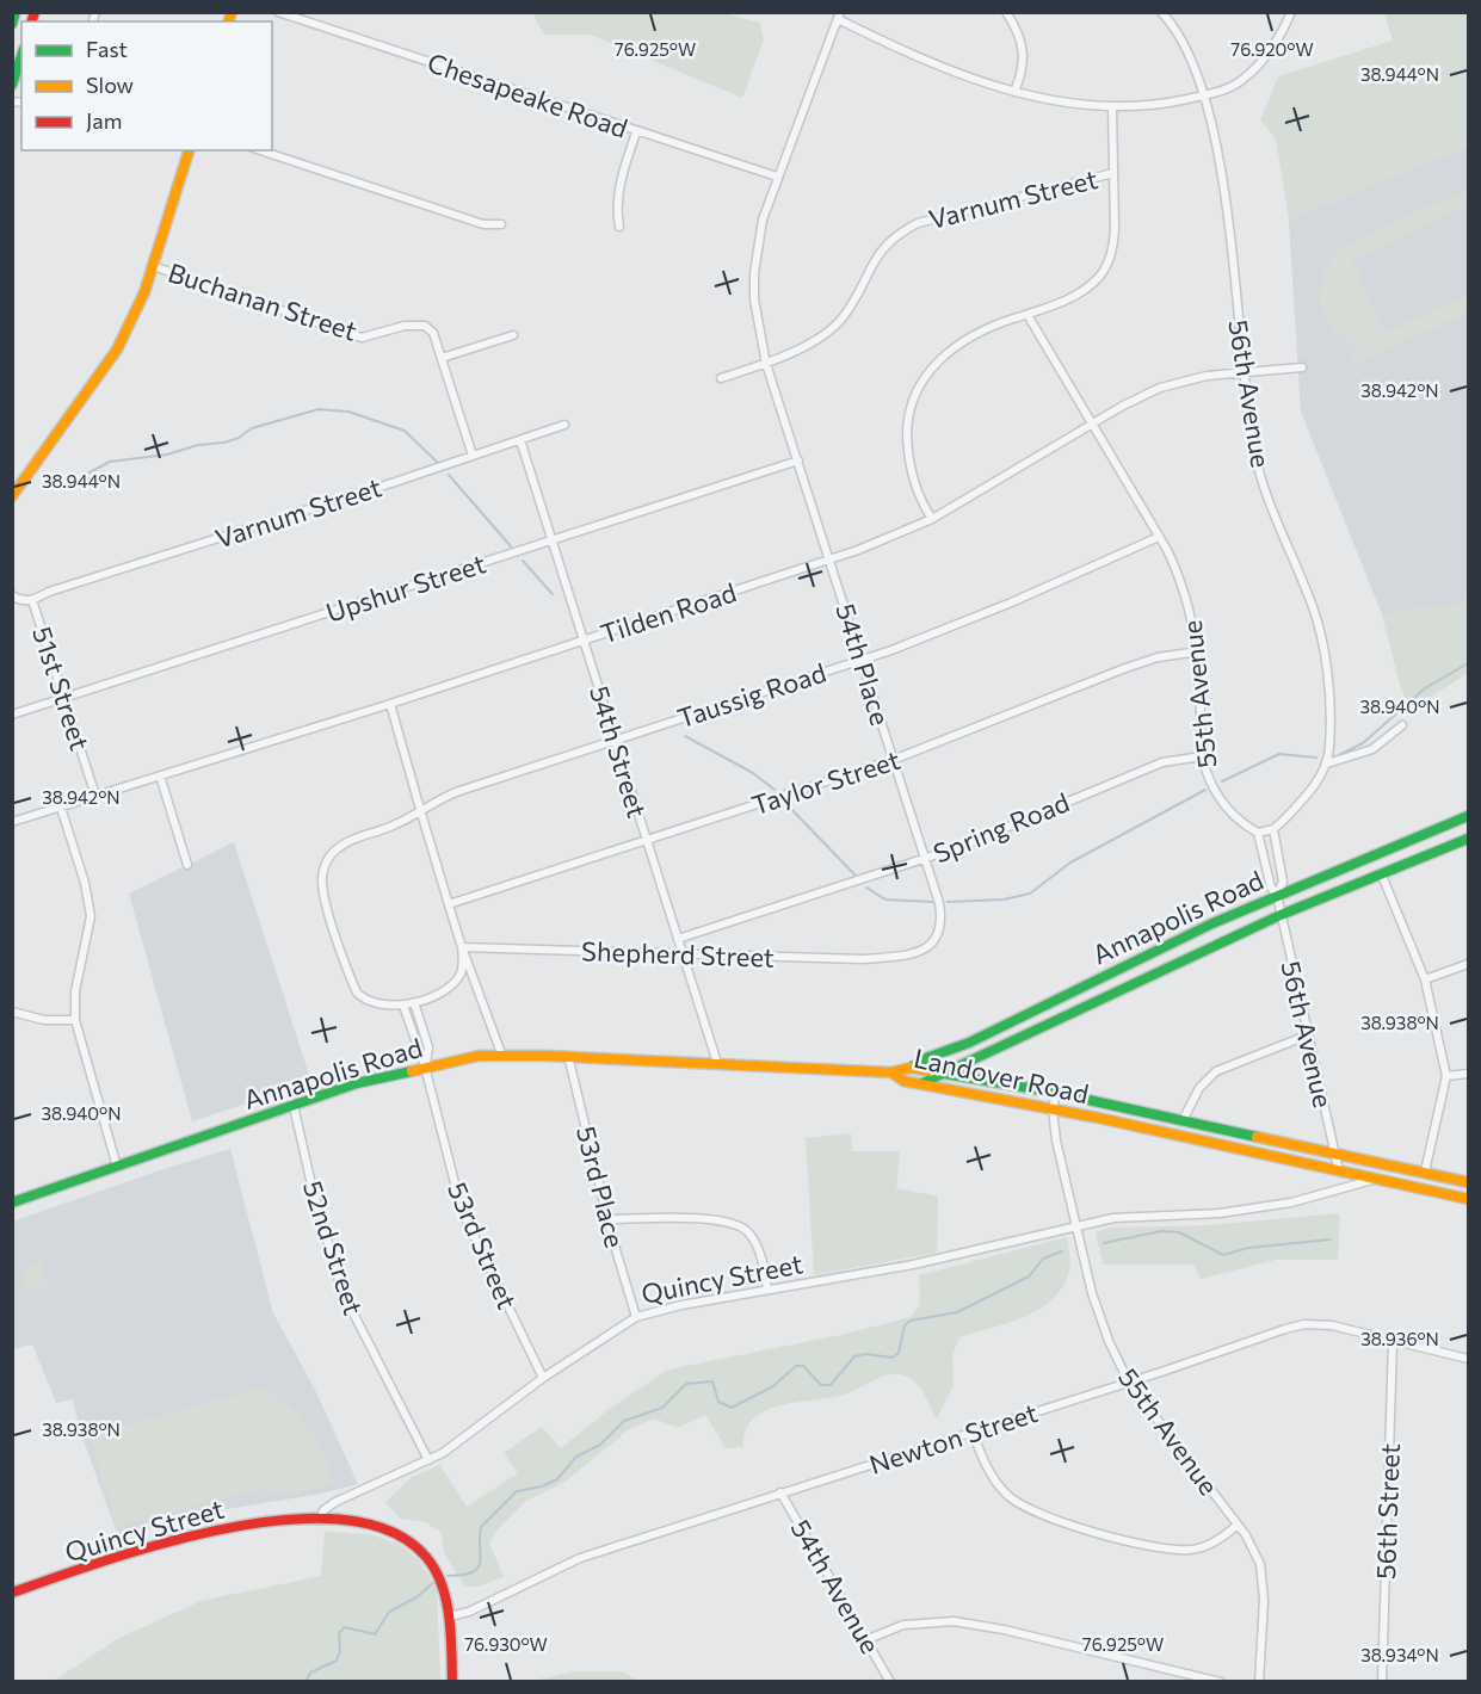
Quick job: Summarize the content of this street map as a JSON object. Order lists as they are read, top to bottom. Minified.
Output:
{"streets":{"main road":["Annapolis Road","Landover Road","Quincy Street"],"street":["Chesapeake Road","Varnum Street","Buchanan Street","56th Avenue","Upshur Street","Tilden Road","54th Place","51st Street","55th Avenue","Taussig Road","54th Street","Taylor Street","Spring Road","Shepherd Street","53rd Place","53rd Street","52nd Street","Newton Street","56th Street","54th Avenue"]},"crossings":[["Chesapeake Road","54th Place"],["Varnum Street","54th Place"],["Varnum Street","51st Street"],["Varnum Street","54th Street"],["56th Avenue","Tilden Road"],["56th Avenue","Annapolis Road"],["56th Avenue","Landover Road"],["Upshur Street","54th Place"],["Upshur Street","51st Street"],["Upshur Street","54th Street"],["Tilden Road","54th Place"],["Tilden Road","51st Street"],["Tilden Road","55th Avenue"],["Tilden Road","54th Street"],["54th Place","Taussig Road"],["54th Place","Taylor Street"],["54th Place","Spring Road"],["54th Place","Shepherd Street"],["55th Avenue","Taussig Road"],["55th Avenue","Taylor Street"],["55th Avenue","Spring Road"],["55th Avenue","Landover Road"],["55th Avenue","Quincy Street"],["55th Avenue","Newton Street"],["Taussig Road","54th Street"],["54th Street","Taylor Street"],["54th Street","Spring Road"],["54th Street","Annapolis Road"],["54th Street","Shepherd Street"],["Annapolis Road","Landover Road"],["Annapolis Road","53rd Place"],["Annapolis Road","53rd Street"],["Annapolis Road","52nd Street"],["Landover Road","Quincy Street"],["53rd Place","Quincy Street"],["53rd Street","Quincy Street"],["52nd Street","Quincy Street"],["Newton Street","56th Street"],["Newton Street","54th Avenue"]],"legend":["Fast","Slow","Jam"],"coordinates":["76.925°W","76.920°W","38.944°N","38.942°N","38.940°N","38.938°N","38.936°N","76.930°W","38.934°N"]}
